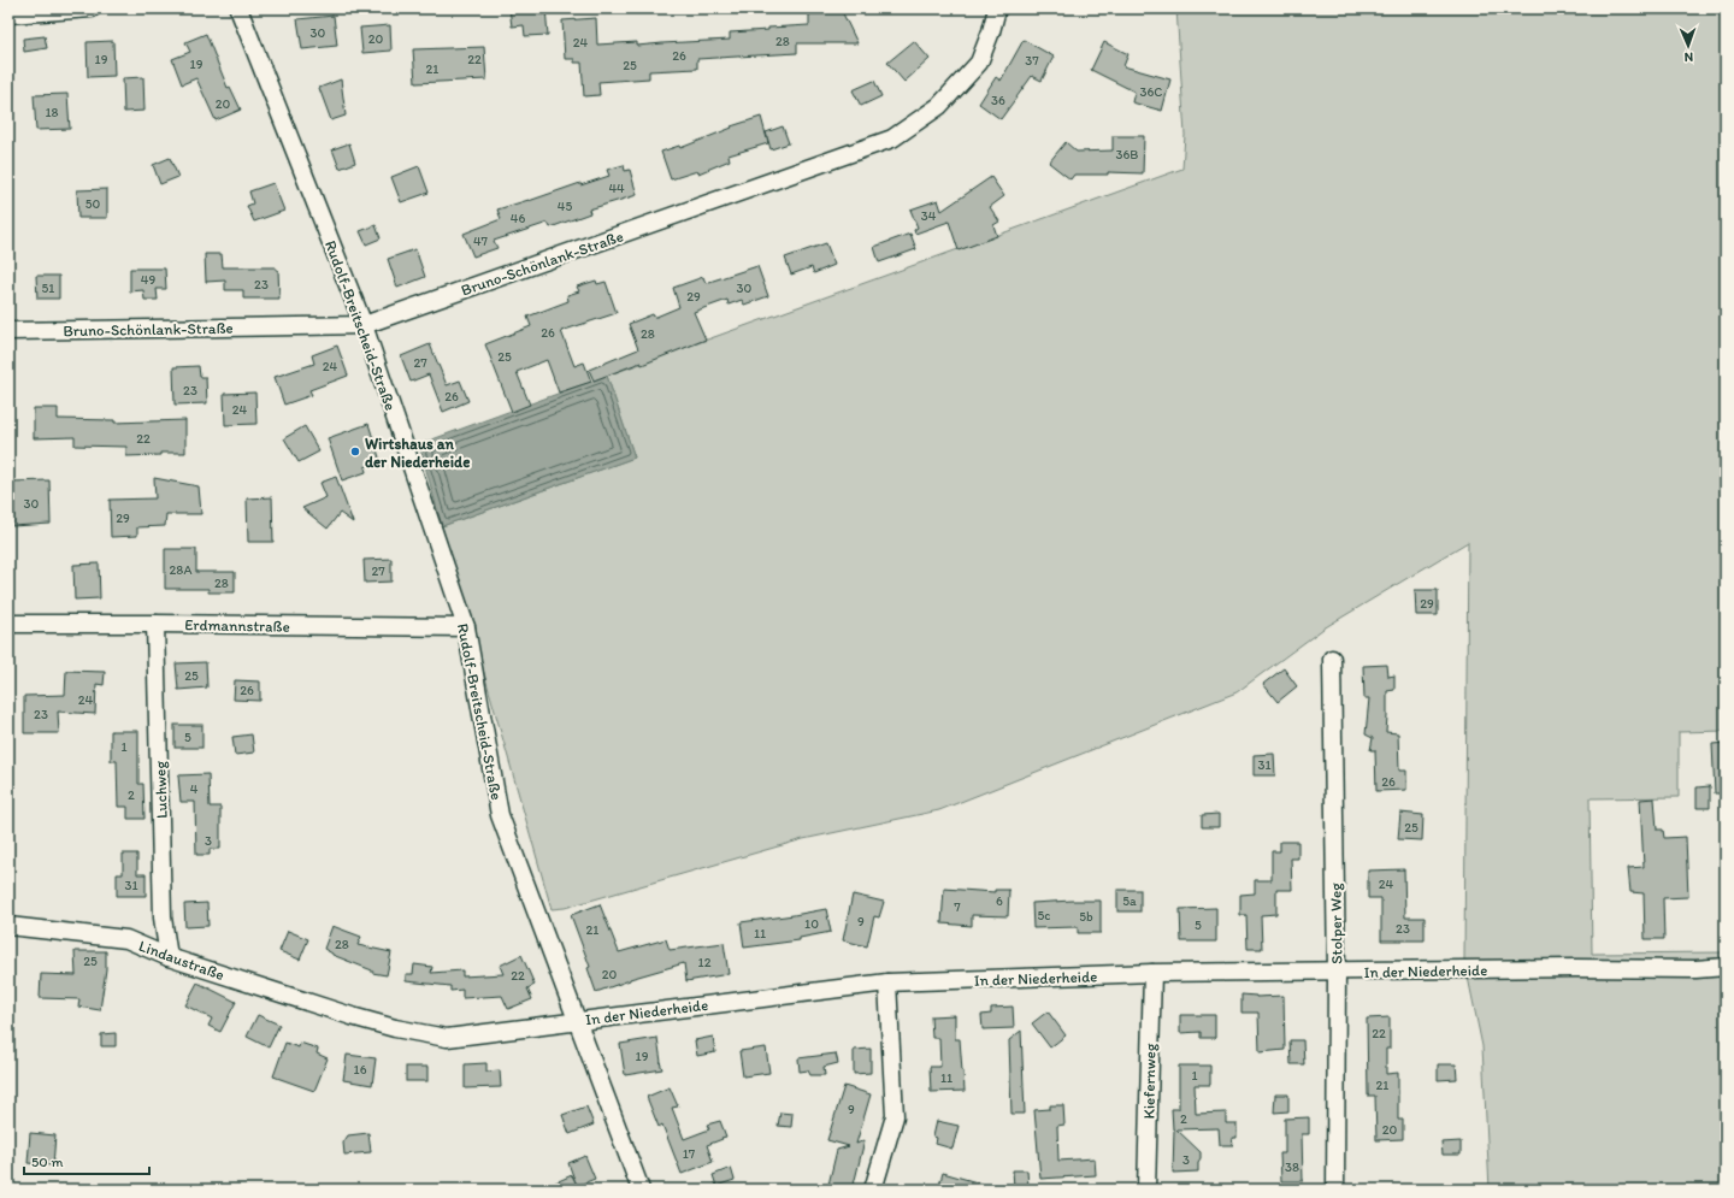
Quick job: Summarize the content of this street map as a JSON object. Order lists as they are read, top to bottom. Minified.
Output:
{"streets":{"street":["Bruno-Schönlank-Straße","Rudolf-Breitscheid-Straße","Erdmannstraße","Luchweg","Stolper Weg","Lindaustraße","In der Niederheide","Kiefernweg"]},"crossings":[["Bruno-Schönlank-Straße","Rudolf-Breitscheid-Straße"],["Rudolf-Breitscheid-Straße","Erdmannstraße"],["Rudolf-Breitscheid-Straße","In der Niederheide"],["Erdmannstraße","Luchweg"],["Luchweg","Lindaustraße"],["Stolper Weg","In der Niederheide"],["Lindaustraße","In der Niederheide"],["In der Niederheide","Kiefernweg"]],"places":["Wirtshaus an der Niederheide"],"house_numbers":["30","20","28","24","26","19","22","37","19","25","21","36C","36","20","18","36B","44","50","45","34","46","47","49","23","51","30","29","26","28","25","27","24","23","26","24","22","30","29","28A","27","28","29","25","26","24","23","5","1","31","26","4","2","25","3","24","31","6","5a","7","5c","5b","9","10","5","23","21","11","28","25","12","20","22","22","19","16","1","11","21","9","2","20","17","3","38"],"scale_bar":"50 m","north":"bottom"}
